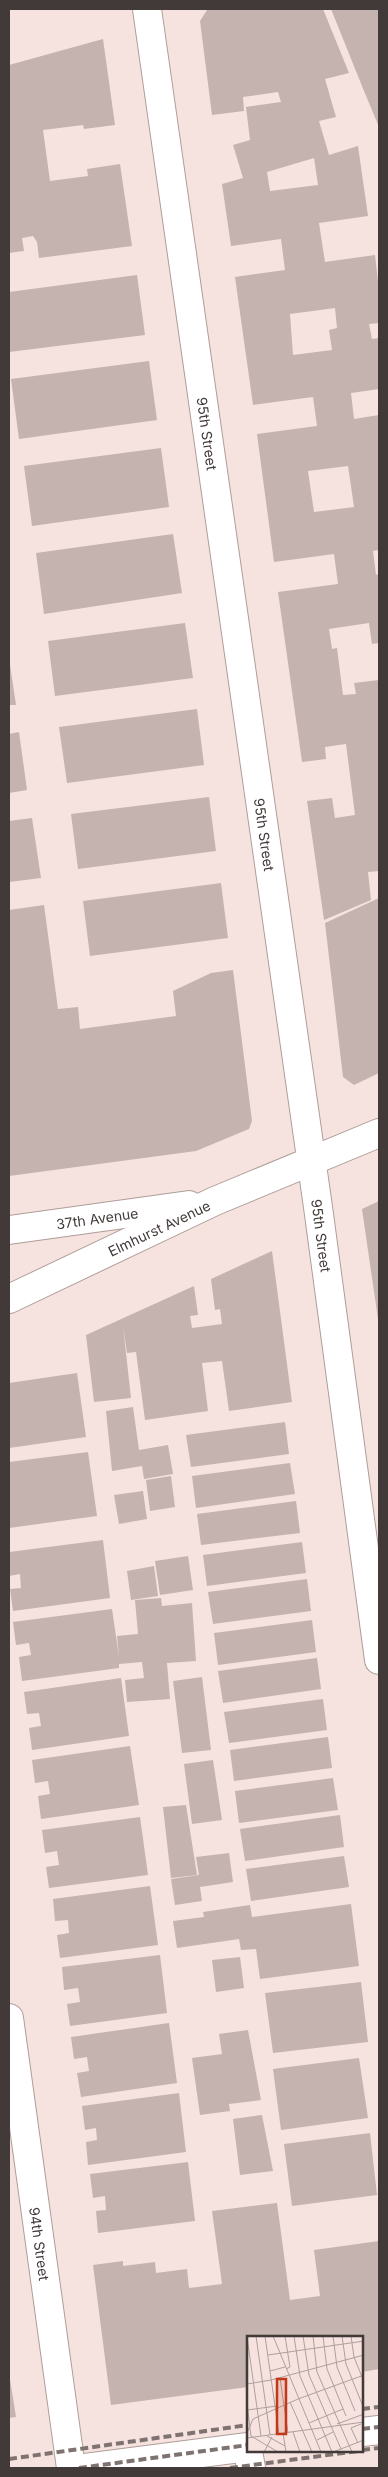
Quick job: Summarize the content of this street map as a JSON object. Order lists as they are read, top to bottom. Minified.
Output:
{"streets":{"street":["95th Street","37th Avenue","Elmhurst Avenue","94th Street"]},"crossings":[["95th Street","Elmhurst Avenue"],["37th Avenue","Elmhurst Avenue"]]}
